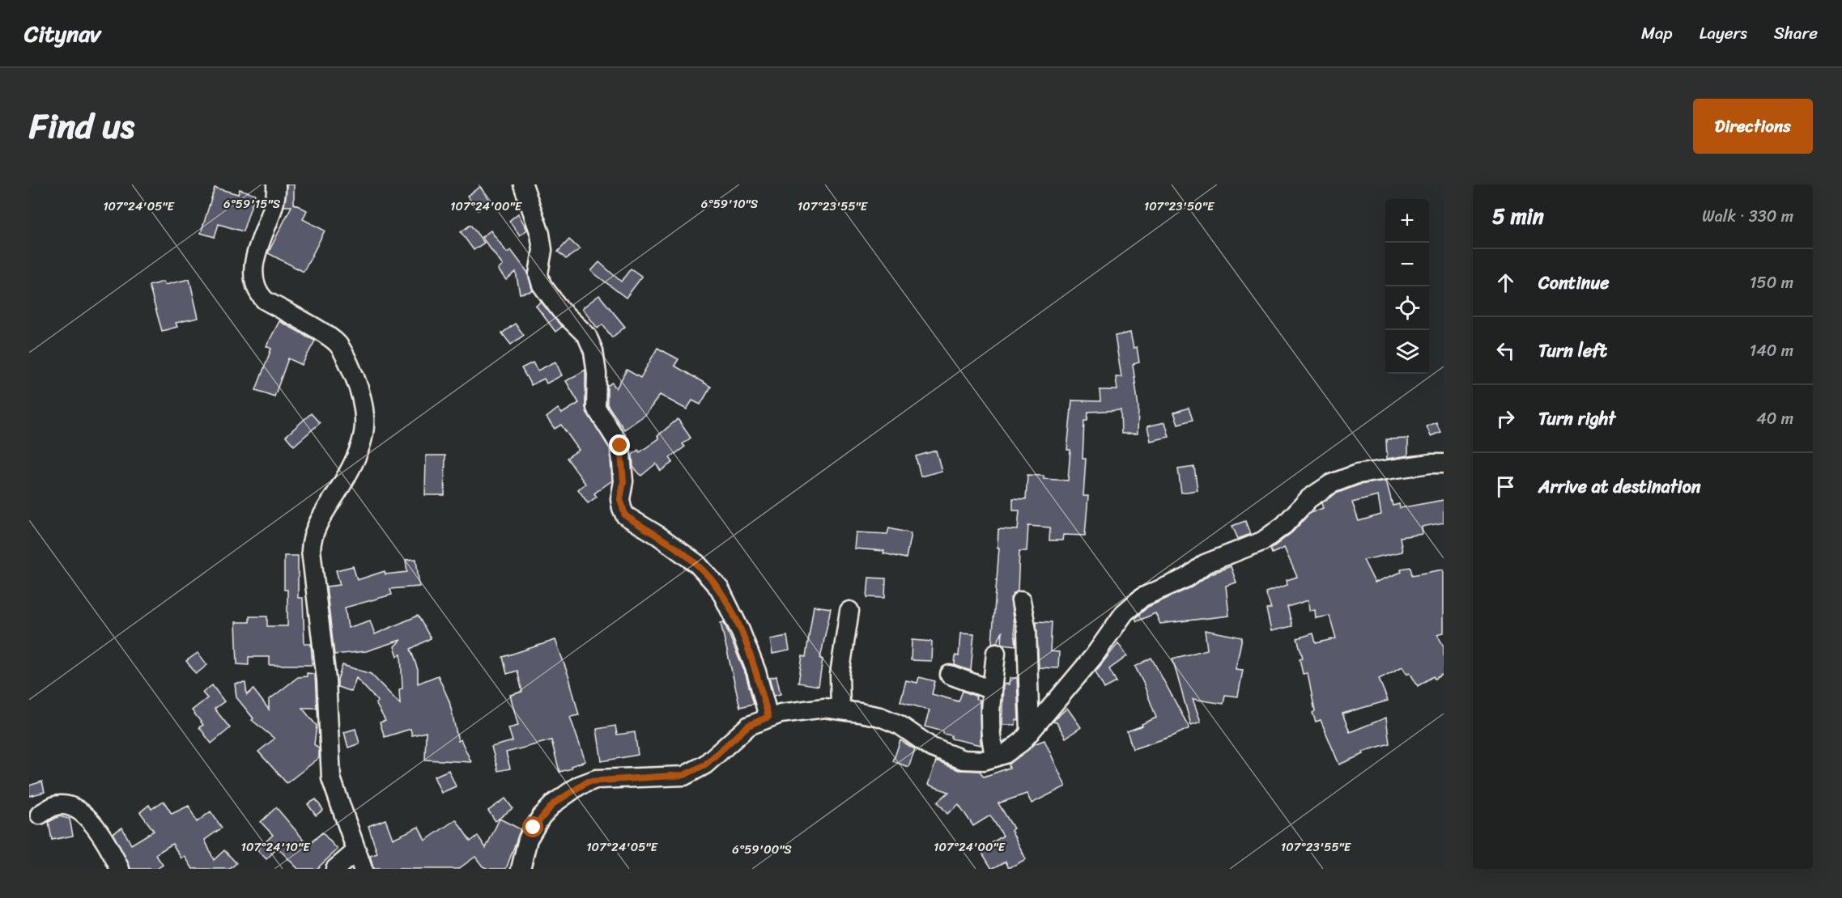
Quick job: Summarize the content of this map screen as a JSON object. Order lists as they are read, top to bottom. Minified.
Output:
{"page":{"header":"Citynav","nav":["Map","Layers","Share"],"title":"Find us","buttons":"Directions","heading":["5 min","Walk · 330 m"],"map_buttons":["+","−"],"list":[["Continue","150 m"],["Turn left","140 m"],["Turn right","40 m"],"Arrive at destination"]},"coordinates":["6°59'15\"S","6°59'10\"S","107°24'05\"E","107°24'00\"E","107°23'55\"E","107°23'50\"E","107°24'10\"E","6°59'00\"S"]}
